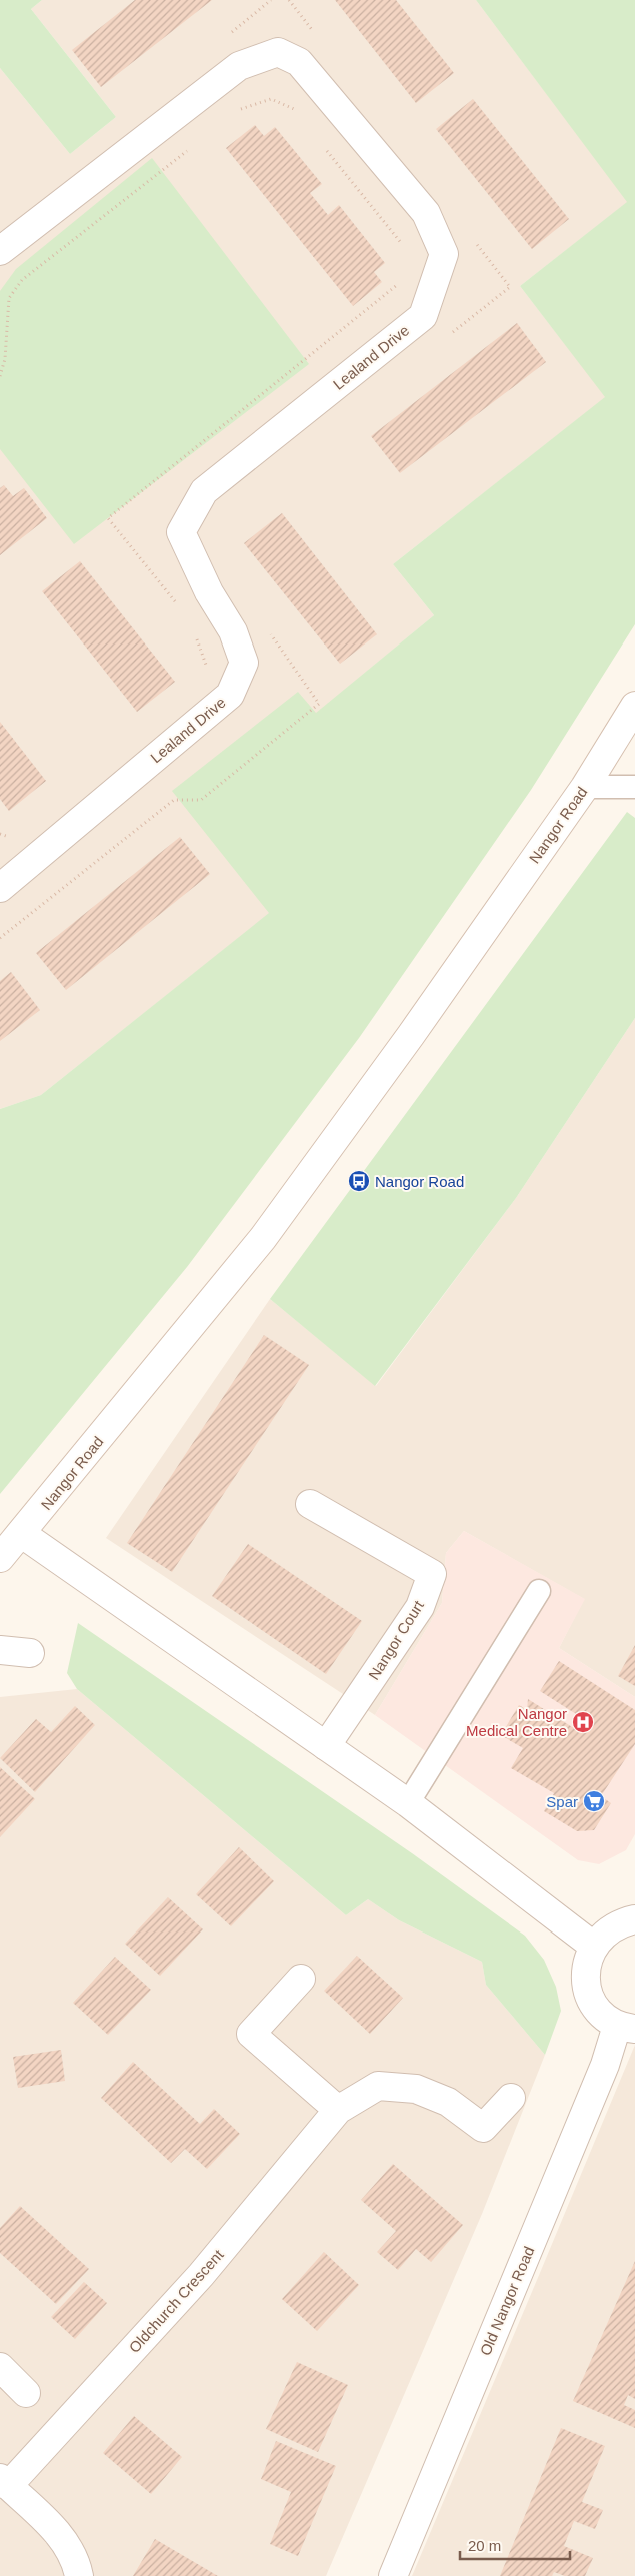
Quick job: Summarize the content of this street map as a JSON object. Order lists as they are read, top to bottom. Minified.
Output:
{"streets":{"street":["Lealand Drive","Nangor Road","Nangor Court","Oldchurch Crescent","Old Nangor Road"]},"places":{"bus stop":["Nangor Road"],"hospital":["Nangor Medical Centre"],"supermarket":["Spar"]},"scale_bar":"20 m"}
